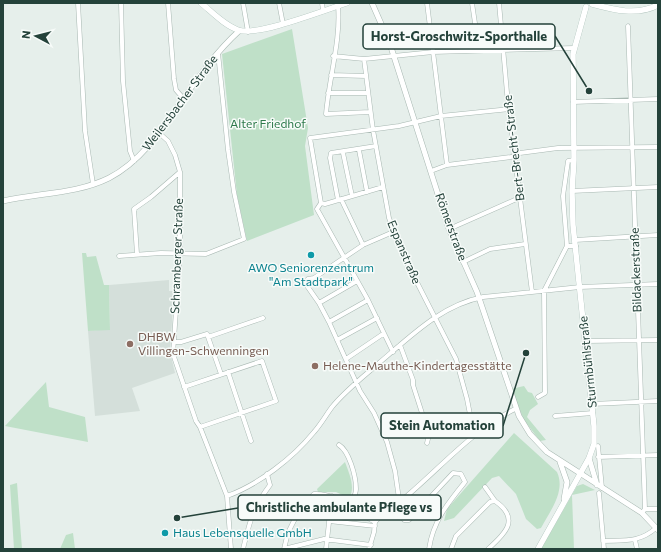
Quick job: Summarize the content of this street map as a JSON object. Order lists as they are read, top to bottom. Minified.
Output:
{"streets":{"main road":["Sturmbühlstraße"],"street":["Weilersbacher Straße","Bert-Brecht-Straße","Römerstraße","Espanstraße","Schramberger Straße","Bildackerstraße"]},"crossings":[["Weilersbacher Straße","Schramberger Straße"],["Römerstraße","Bildackerstraße"],["Römerstraße","Sturmbühlstraße"]],"parks":["Alter Friedhof"],"places":["Horst-Groschwitz-Sporthalle","AWO Seniorenzentrum \"Am Stadtpark\"","DHBW Villingen-Schwenningen","Stein Automation","Helene-Mauthe-Kindertagesstätte","Christliche ambulante Pflege vs","Haus Lebensquelle GmbH"],"north":"left"}
